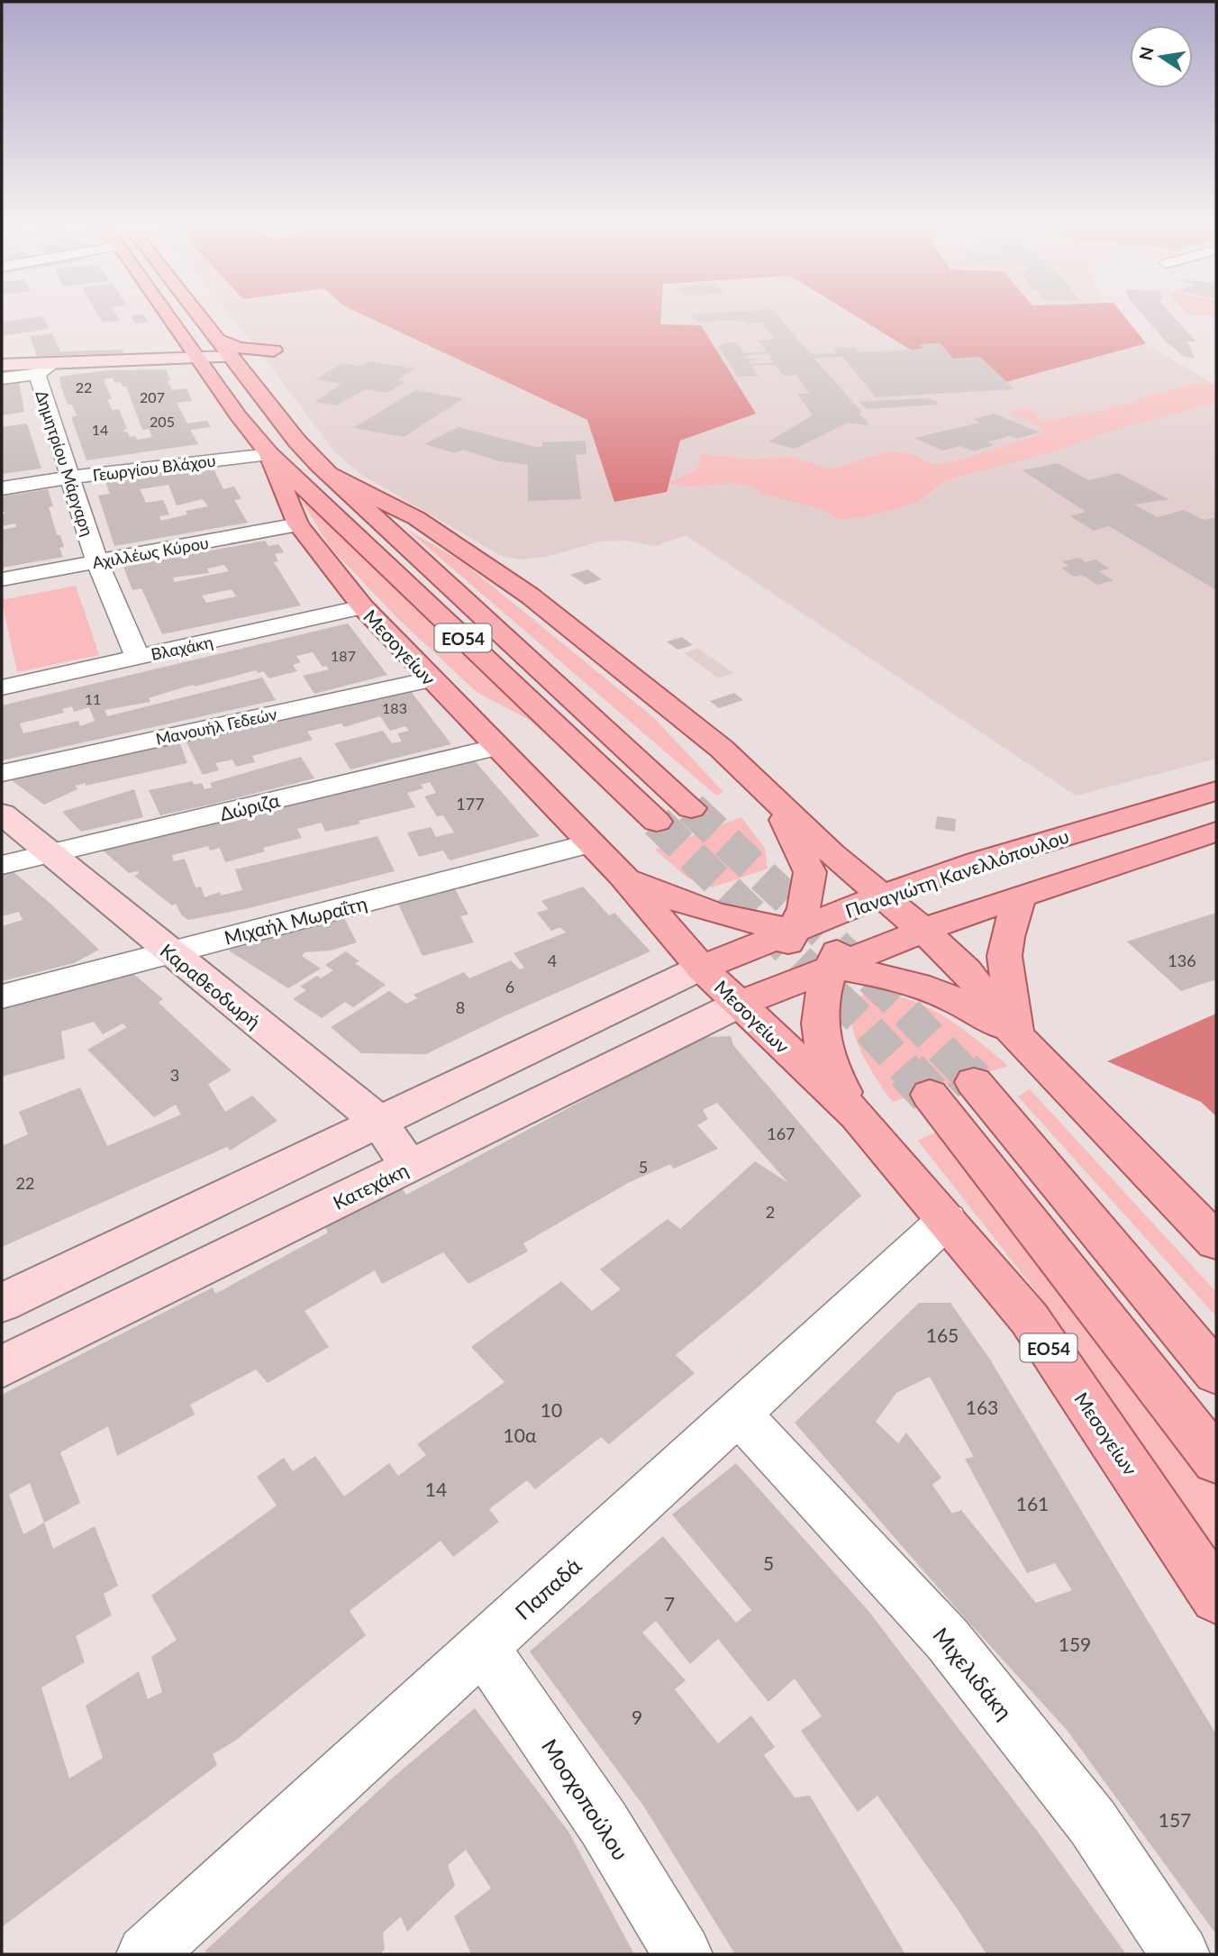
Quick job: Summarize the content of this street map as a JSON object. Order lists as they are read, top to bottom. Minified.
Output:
{"streets":{"main road":["ΕΟ54","Μεσογείων","Παναγιώτη Κανελλόπουλου","Καραθεοδωρή","Κατεχάκη"],"street":["Δημητρίου Μάργαρη","Γεωργίου Βλάχου","Αχιλλέως Κύρου","Βλαχάκη","Μανουήλ Γεδεών","Δώριζα","Μιχαήλ Μωραΐτη","Παπαδά","Μιχελιδάκη","Μοσχοπούλου"]},"crossings":[["Δημητρίου Μάργαρη","Γεωργίου Βλάχου"],["Δημητρίου Μάργαρη","Αχιλλέως Κύρου"],["Δημητρίου Μάργαρη","Βλαχάκη"],["Γεωργίου Βλάχου","Μεσογείων"],["Αχιλλέως Κύρου","Μεσογείων"],["ΕΟ54","Παναγιώτη Κανελλόπουλου"],["Μεσογείων","Βλαχάκη"],["Μεσογείων","Μανουήλ Γεδεών"],["Μεσογείων","Δώριζα"],["Μεσογείων","Μιχαήλ Μωραΐτη"],["Μεσογείων","Κατεχάκη"],["Μεσογείων","Παπαδά"],["Δώριζα","Καραθεοδωρή"],["Μιχαήλ Μωραΐτη","Καραθεοδωρή"],["Καραθεοδωρή","Κατεχάκη"],["Παπαδά","Μιχελιδάκη"],["Παπαδά","Μοσχοπούλου"]],"house_numbers":["22","207","205","14","187","11","183","177","4","136","6","8","3","167","5","22","2","165","163","10","10α","14","161","5","7","159","9","157"],"north":"left"}
